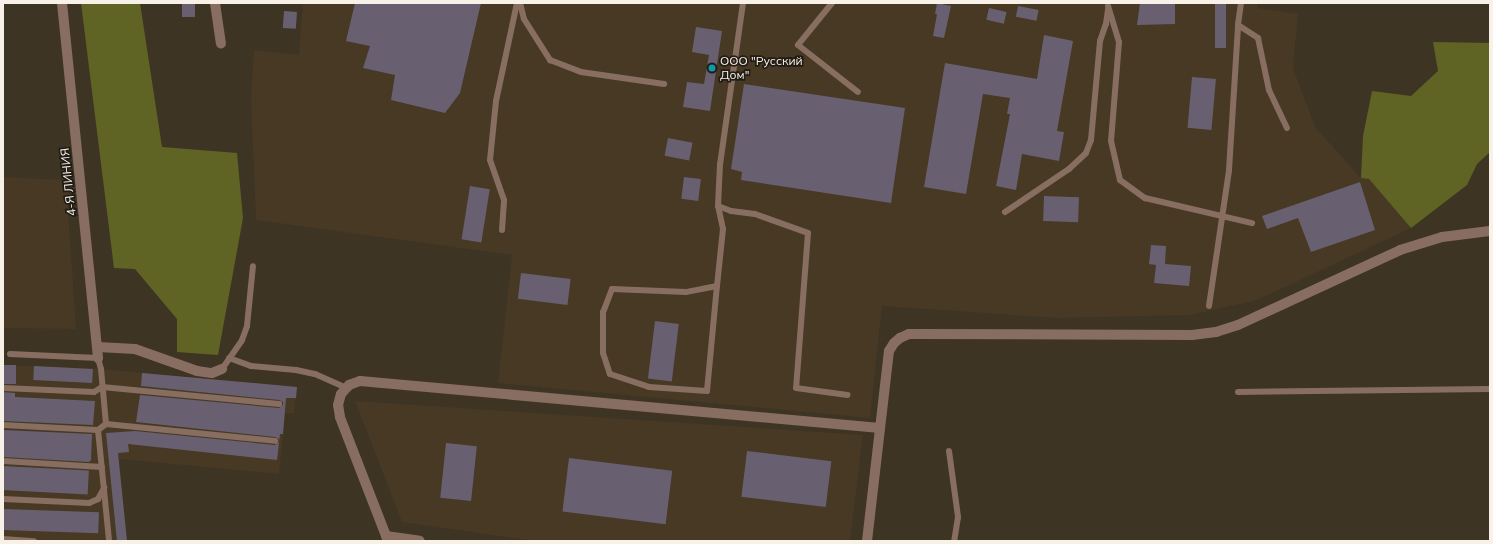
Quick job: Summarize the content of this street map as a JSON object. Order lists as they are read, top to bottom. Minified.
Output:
{"streets":{"street":["4-Я ЛИНИЯ"]},"places":["ООО \"Русский Дом\""]}
